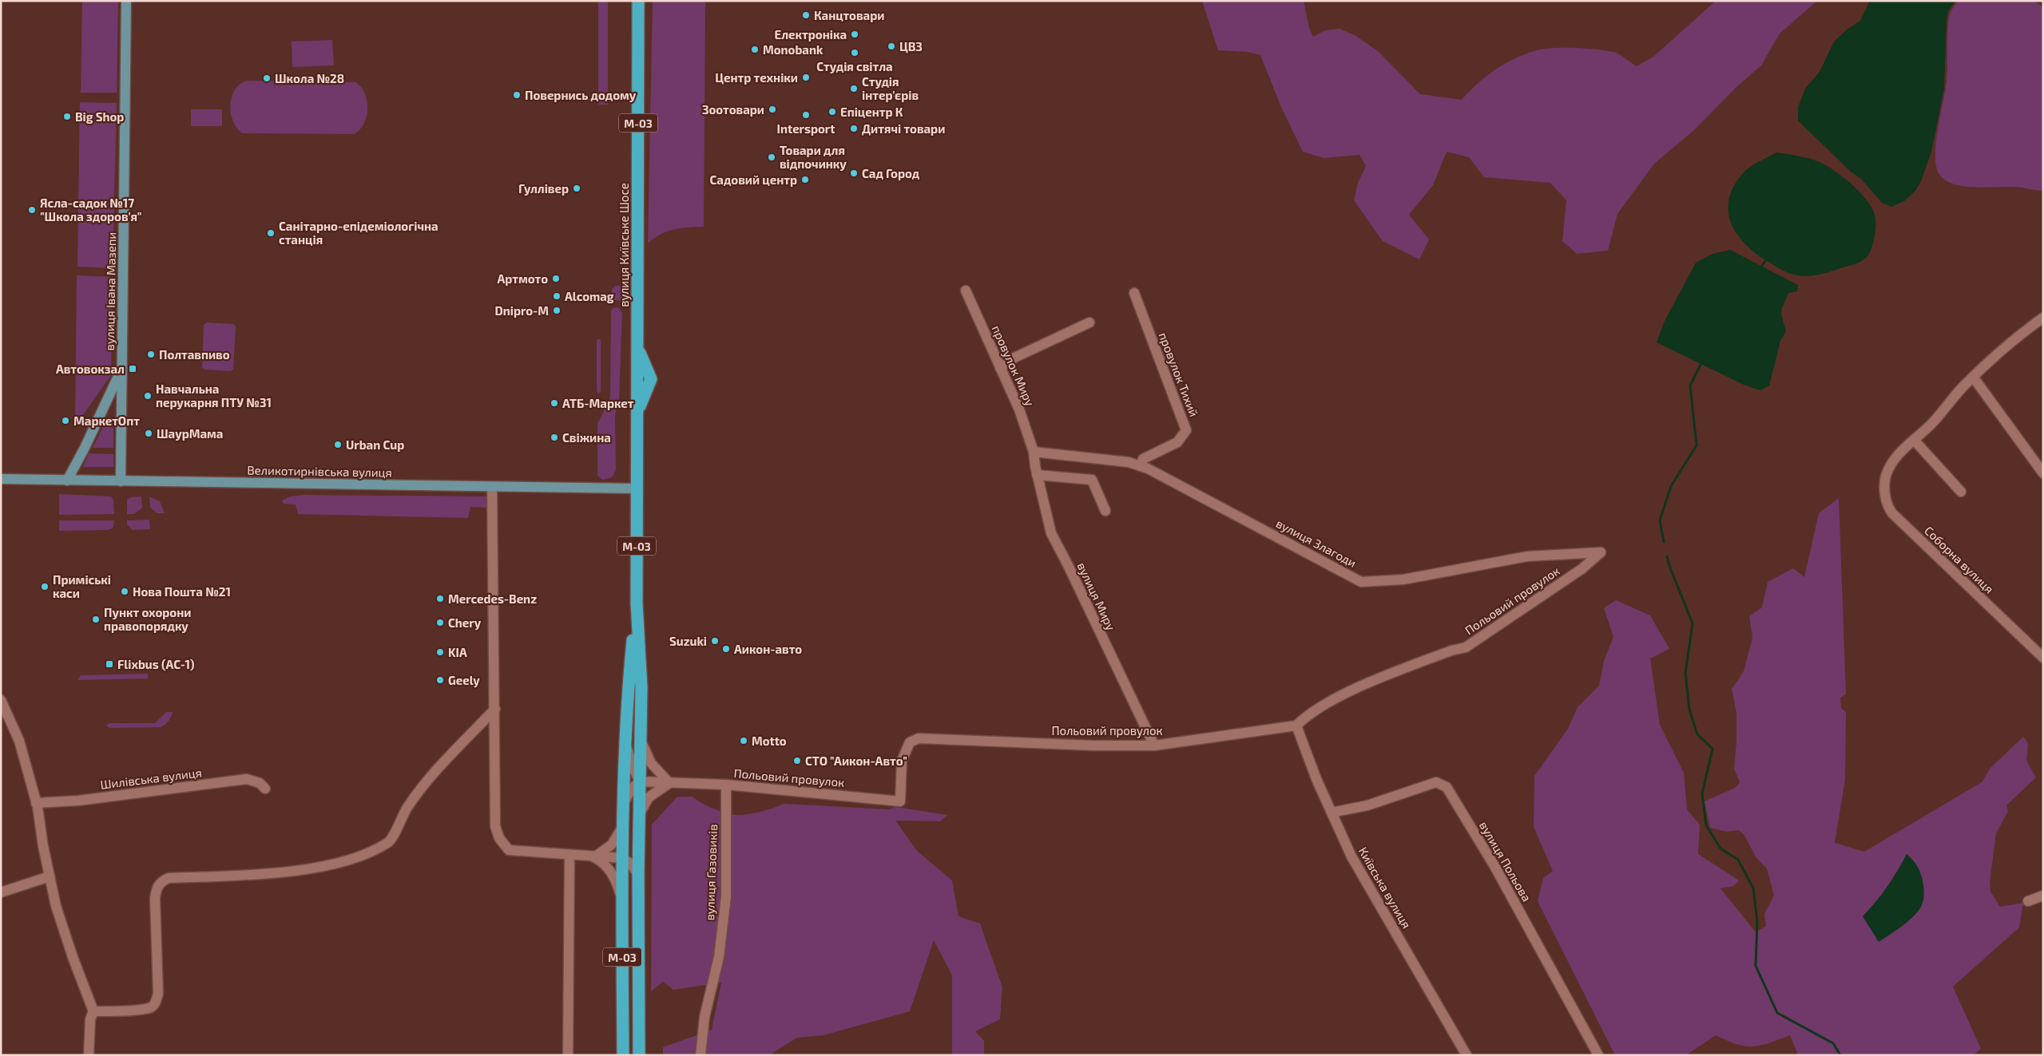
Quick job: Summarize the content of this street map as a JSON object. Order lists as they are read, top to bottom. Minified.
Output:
{"streets":{"highway":["М-03","вулиця Київське Шосе"],"main road":["вулиця Івана Мазепи","Великотирнівська вулиця"],"street":["провулок Миру","провулок Тихий","вулиця Злагоди","Соборна вулиця","вулиця Миру","Польовий провулок","Шилівська вулиця","вулиця Польова","вулиця Газовиків","Київська вулиця"]},"crossings":[["М-03","вулиця Київське Шосе"],["М-03","Великотирнівська вулиця"],["М-03","Польовий провулок"],["вулиця Київське Шосе","Великотирнівська вулиця"],["вулиця Івана Мазепи","Великотирнівська вулиця"],["провулок Миру","вулиця Злагоди"],["провулок Миру","вулиця Миру"],["провулок Тихий","вулиця Злагоди"],["вулиця Злагоди","вулиця Миру"],["вулиця Злагоди","Польовий провулок"],["вулиця Миру","Польовий провулок"],["Польовий провулок","вулиця Газовиків"],["Польовий провулок","Київська вулиця"],["вулиця Польова","Київська вулиця"]],"places":{"other":["Канцтовари","Електроніка","ЦВЗ","Monobank","Студія світла","Центр техніки","Школа №28","Студія інтер'єрів","Повернись додому","Зоотовари","Епіцентр К","Intersport","Big Shop","Дитячі товари","Товари для відпочинку","Сад Город","Садовий центр","Гуллівер","Ясла-садок №17 \"Школа здоров'я\"","Санітарно-епідеміологічна станція","Артмото","Alcomag","Dnipro-M","Полтавпиво","Навчальна перукарня ПТУ №31","АТБ-Маркет","МаркетОпт","ШаурМама","Свіжина","Urban Cup","Приміські каси","Нова Пошта №21","Mercedes-Benz","Пункт охорони правопорядку","Chery","Suzuki","Аикон-авто","KIA","Geely","Motto","СТО \"Аикон-Авто\""],"transit":["Автовокзал","Flixbus (АС-1)"]}}
